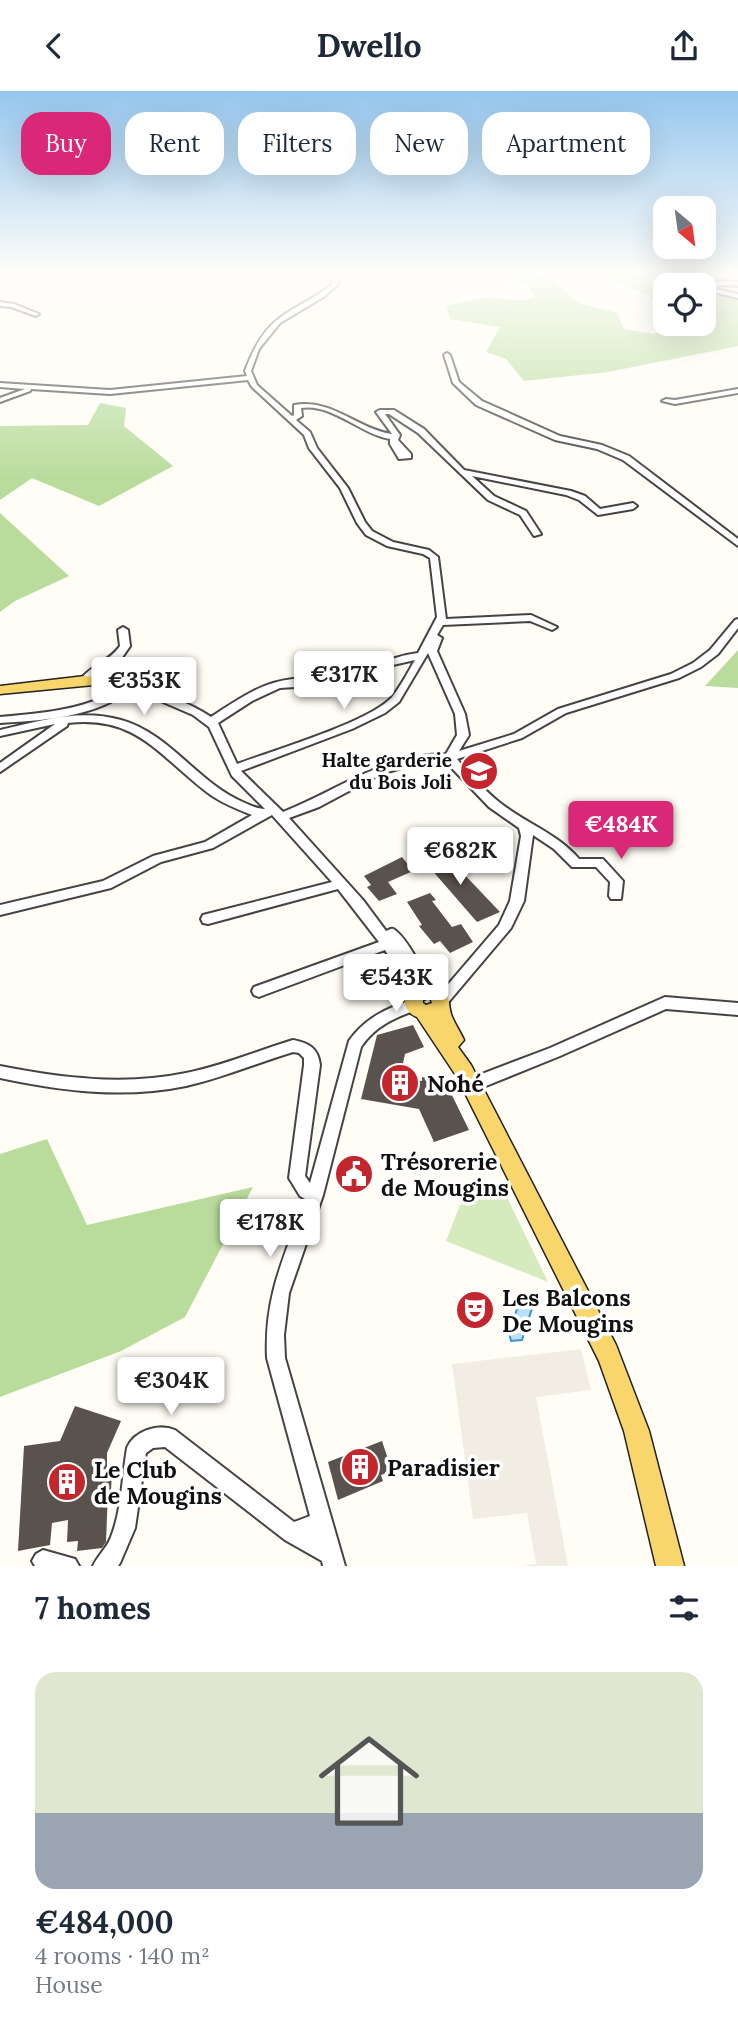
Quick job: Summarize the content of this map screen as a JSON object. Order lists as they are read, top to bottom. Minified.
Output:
{"places":{"school or university":["Halte garderie du Bois Joli"],"building":["Nohé","Paradisier","Le Club de Mougins"],"public building":["Trésorerie de Mougins"],"theatre":["Les Balcons De Mougins"]},"north":"bottom right","page":{"header":"Dwello","chip":["Buy","Rent","Filters","New","Apartment"],"price":["€317K","€353K","€484K","€682K","€543K","€178K","€304K"],"heading":"7 homes","list":[{"name":"€484,000","note":"4 rooms · 140 m² · House"}]}}
